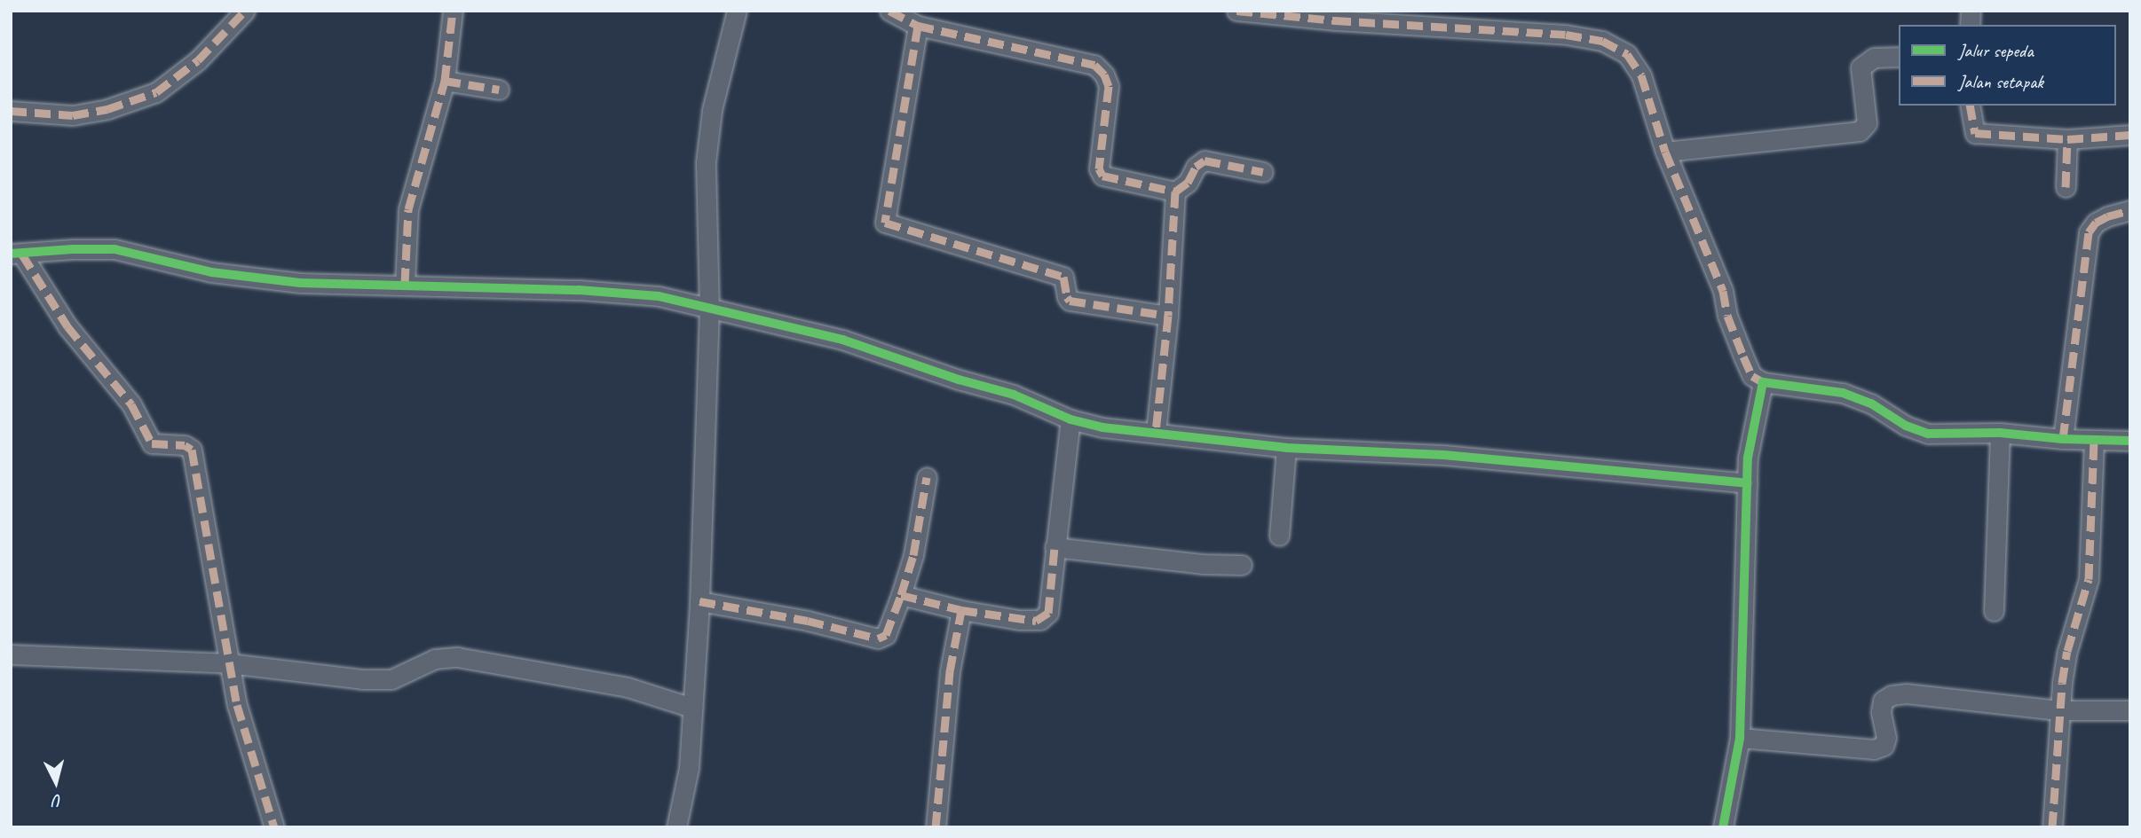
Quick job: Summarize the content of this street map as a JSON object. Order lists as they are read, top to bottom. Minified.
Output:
{"legend":["Jalur sepeda","Jalan setapak"],"north":"bottom"}
